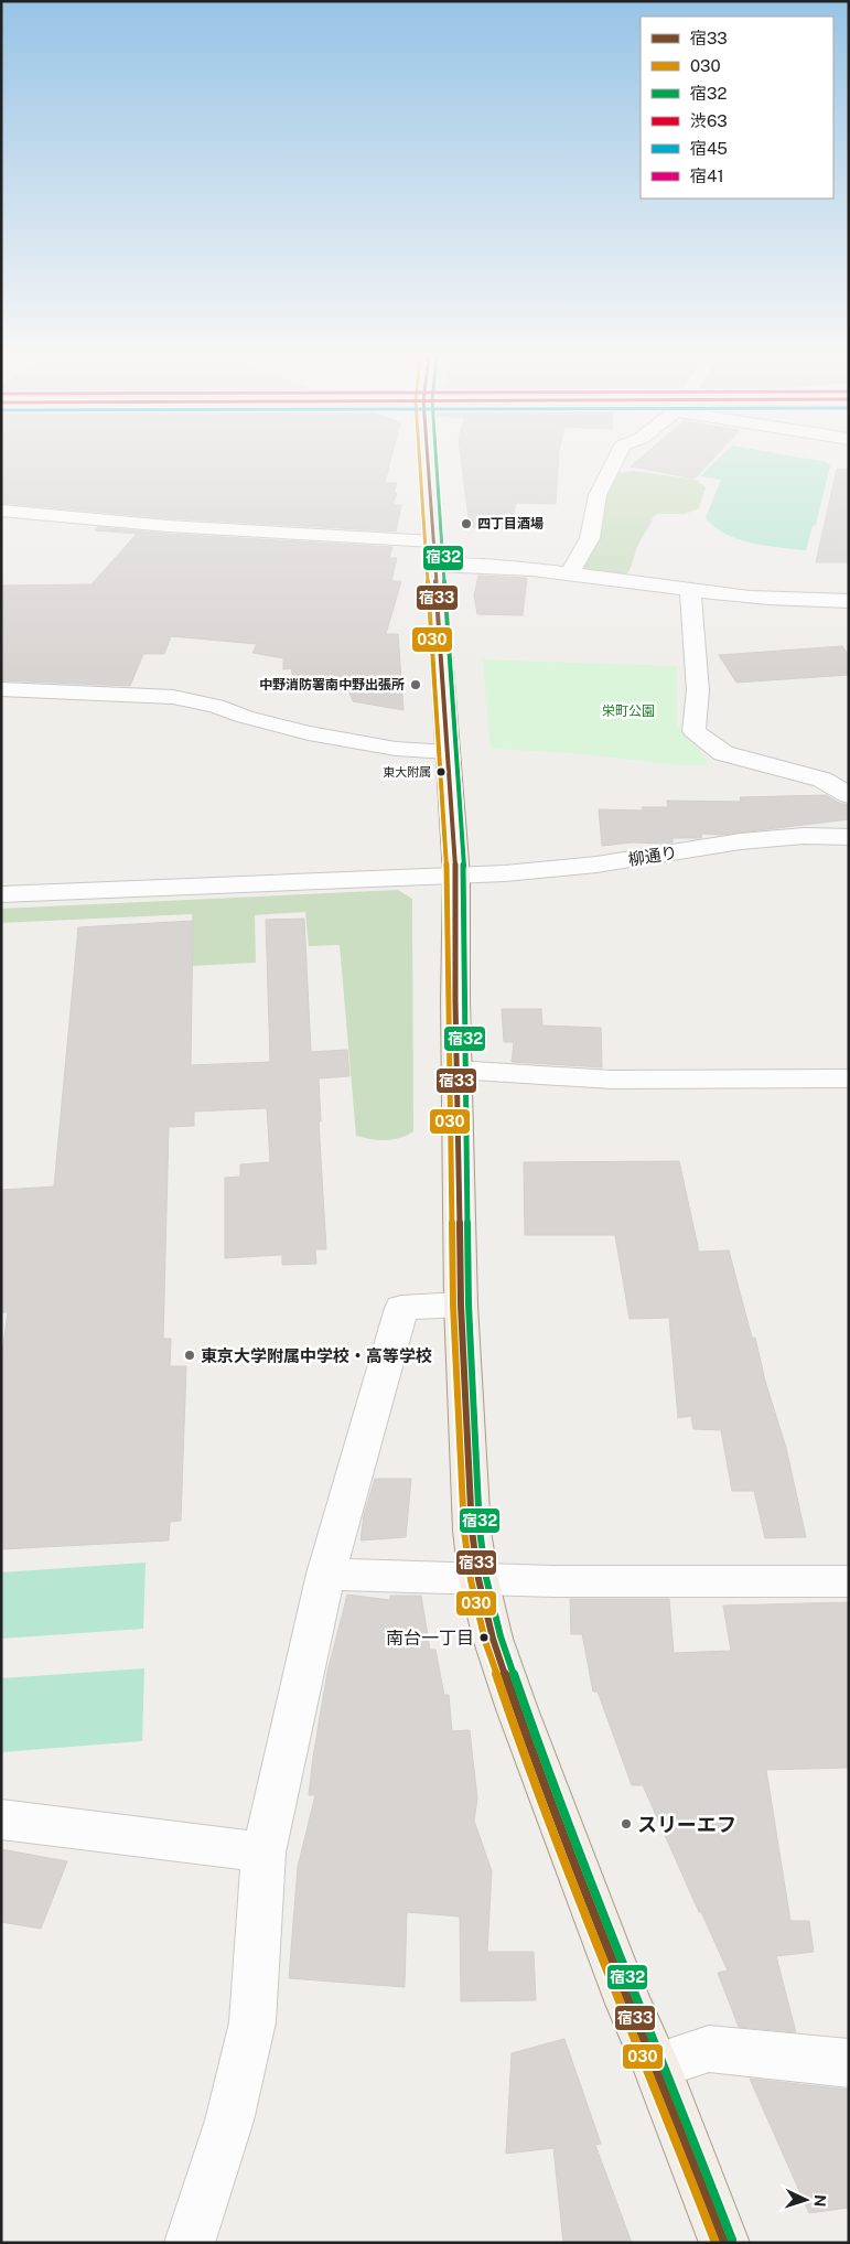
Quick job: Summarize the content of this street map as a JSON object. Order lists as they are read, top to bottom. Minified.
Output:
{"streets":{"street":["柳通り"]},"parks":["栄町公園"],"places":["四丁目酒場","中野消防署南中野出張所","東大附属","東京大学附属中学校・高等学校","南台一丁目","スリーエフ"],"lines":["transit line 宿33","transit line 030","transit line 宿32"],"legend":["宿33","030","宿32","渋63","宿45","宿41"],"north":"right"}
